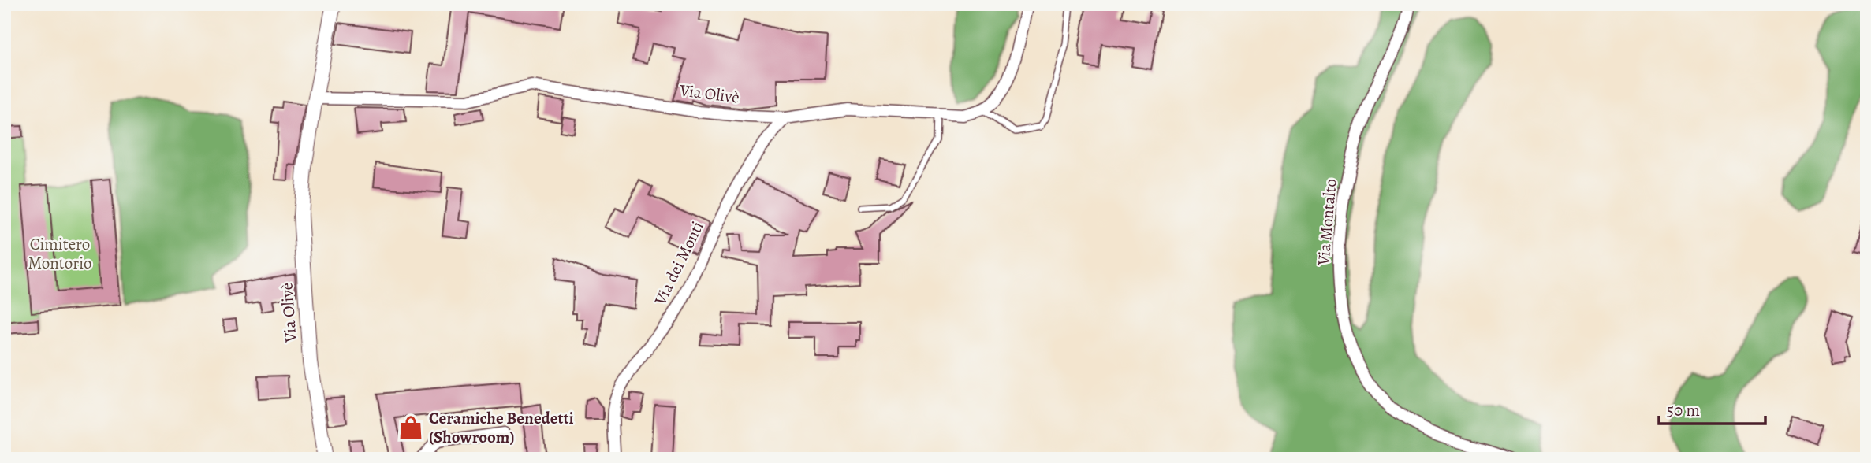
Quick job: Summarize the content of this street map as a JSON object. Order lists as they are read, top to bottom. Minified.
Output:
{"streets":{"street":["Via Olivè","Via Montalto","Via dei Monti"]},"crossings":[["Via Olivè","Via dei Monti"]],"parks":["Cimitero Montorio"],"places":{"shop":["Ceramiche Benedetti (Showroom)"]},"scale_bar":"50 m"}
